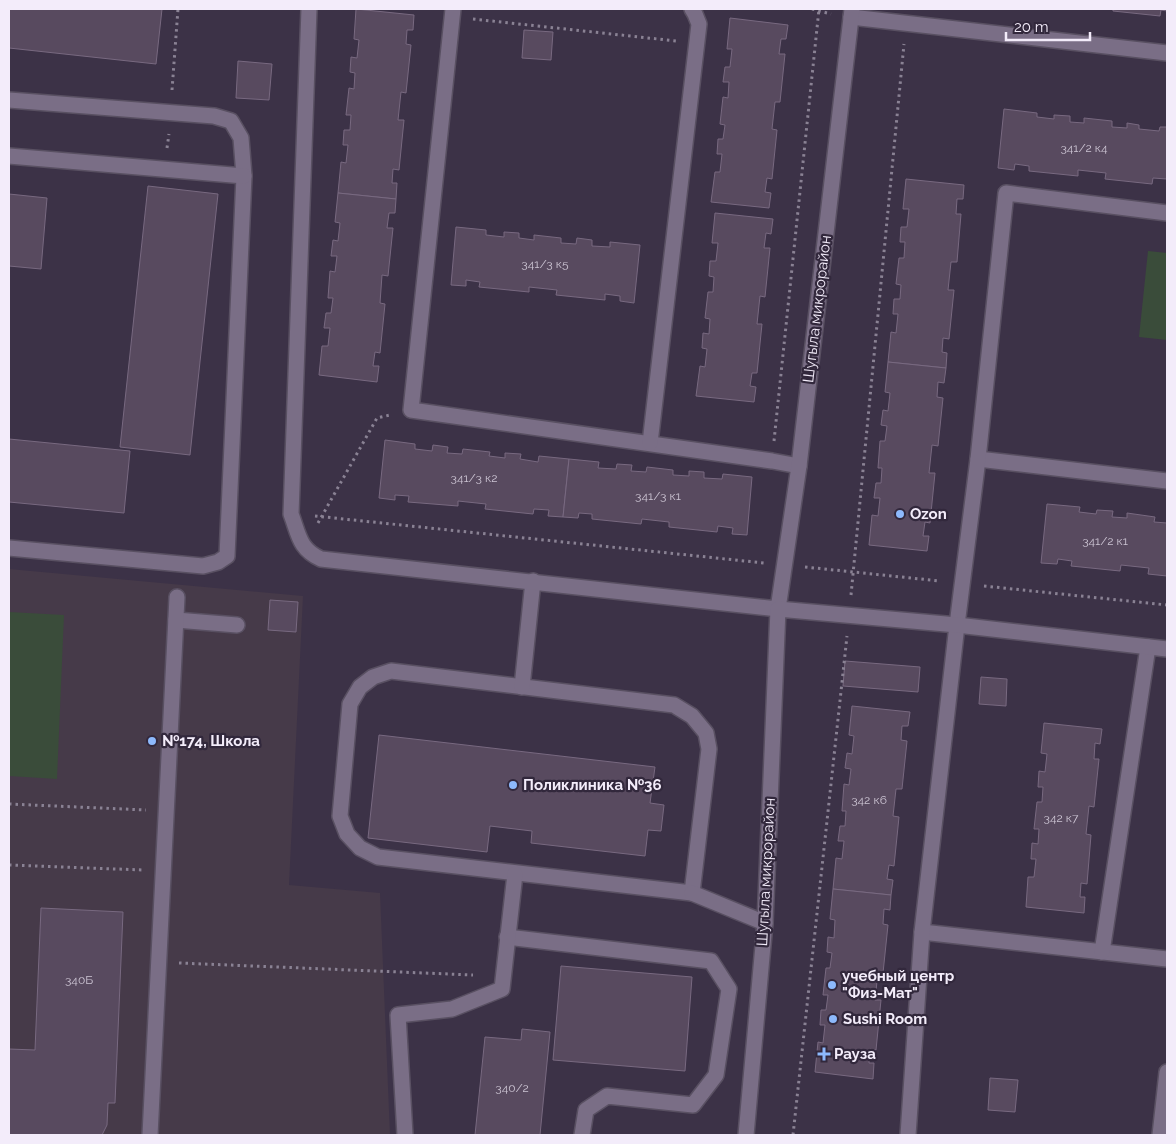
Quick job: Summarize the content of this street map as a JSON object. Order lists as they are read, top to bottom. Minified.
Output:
{"streets":{"street":["Шугыла микрорайон"]},"places":{"other":["Ozon","№174, Школа","Поликлиника №36","учебный центр \"Физ-Мат\"","Sushi Room"],"health":["Рауза"]},"house_numbers":["341/2 к4","341/3 к5","341/3 к2","341/3 к1","341/2 к1","342 к6","342 к7","340Б","340/2"],"scale_bar":"20 m"}
